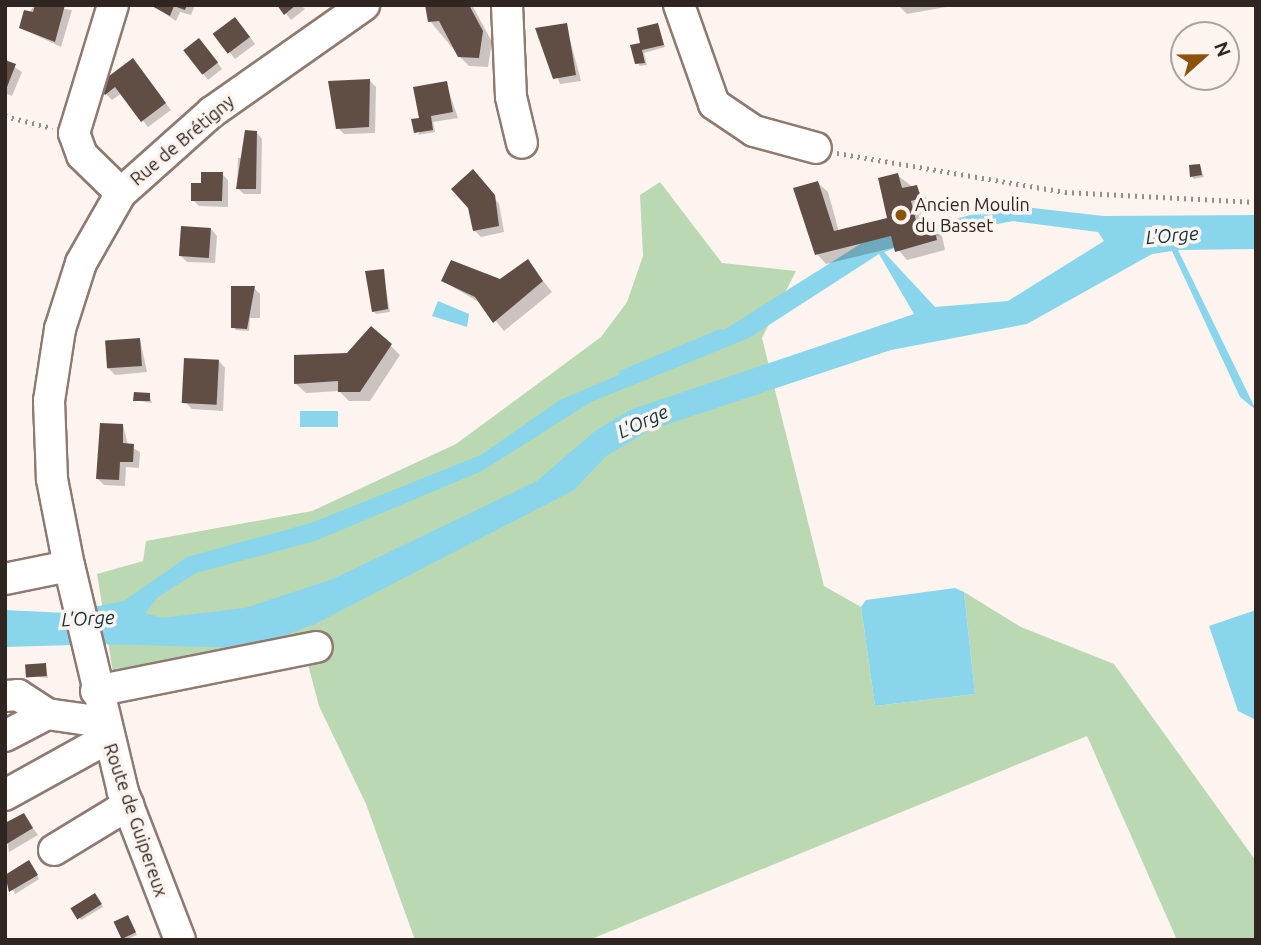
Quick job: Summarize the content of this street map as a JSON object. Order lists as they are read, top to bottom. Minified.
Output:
{"streets":{"street":["Rue de Brétigny","Route de Guipereux"]},"crossings":[["Rue de Brétigny","Route de Guipereux"]],"water":["L'Orge"],"places":["Ancien Moulin du Basset"],"north":"right"}
